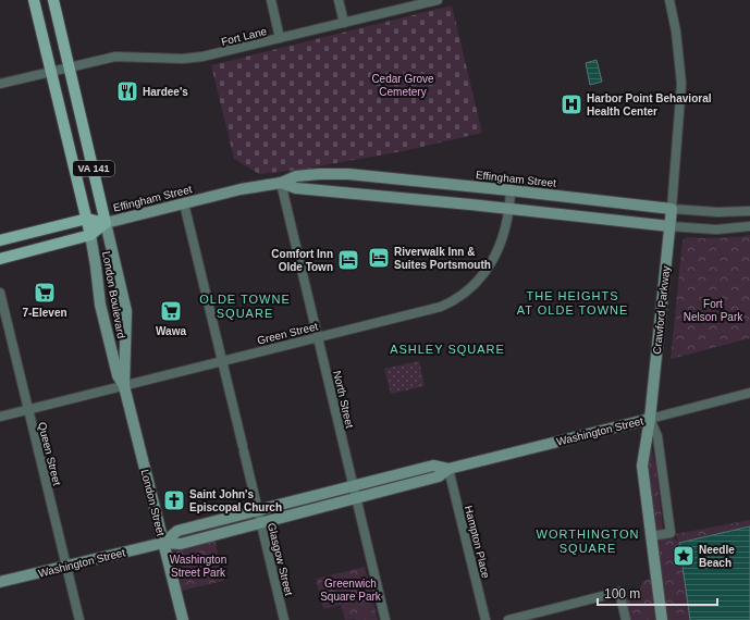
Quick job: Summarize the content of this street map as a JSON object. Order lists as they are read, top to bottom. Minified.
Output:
{"streets":{"main road":["VA 141","Effingham Street","London Boulevard"],"street":["Fort Lane","Crawford Parkway","Green Street","North Street","Washington Street","Queen Street","London Street","Hampton Place","Glasgow Street"]},"crossings":[["Fort Lane","London Boulevard"],["Effingham Street","London Boulevard"],["Effingham Street","Crawford Parkway"],["Effingham Street","Green Street"],["Effingham Street","North Street"],["Effingham Street","Glasgow Street"],["London Boulevard","Green Street"],["London Boulevard","London Street"],["Crawford Parkway","Washington Street"],["Green Street","North Street"],["Green Street","Queen Street"],["Green Street","London Street"],["Green Street","Glasgow Street"],["North Street","Washington Street"],["Washington Street","Queen Street"],["Washington Street","London Street"],["Washington Street","Hampton Place"],["Washington Street","Glasgow Street"]],"districts":["THE HEIGHTS AT OLDE TOWNE","OLDE TOWNE SQUARE","ASHLEY SQUARE","WORTHINGTON SQUARE"],"parks":["Cedar Grove Cemetery","Fort Nelson Park","Washington Street Park","Greenwich Square Park"],"places":{"restaurant":["Hardee's"],"hospital":["Harbor Point Behavioral Health Center"],"hotel":["Riverwalk Inn & Suites Portsmouth","Comfort Inn Olde Town"],"supermarket":["7-Eleven","Wawa"],"church":["Saint John's Episcopal Church"],"place":["Needle Beach"]},"scale_bar":"100 m"}
